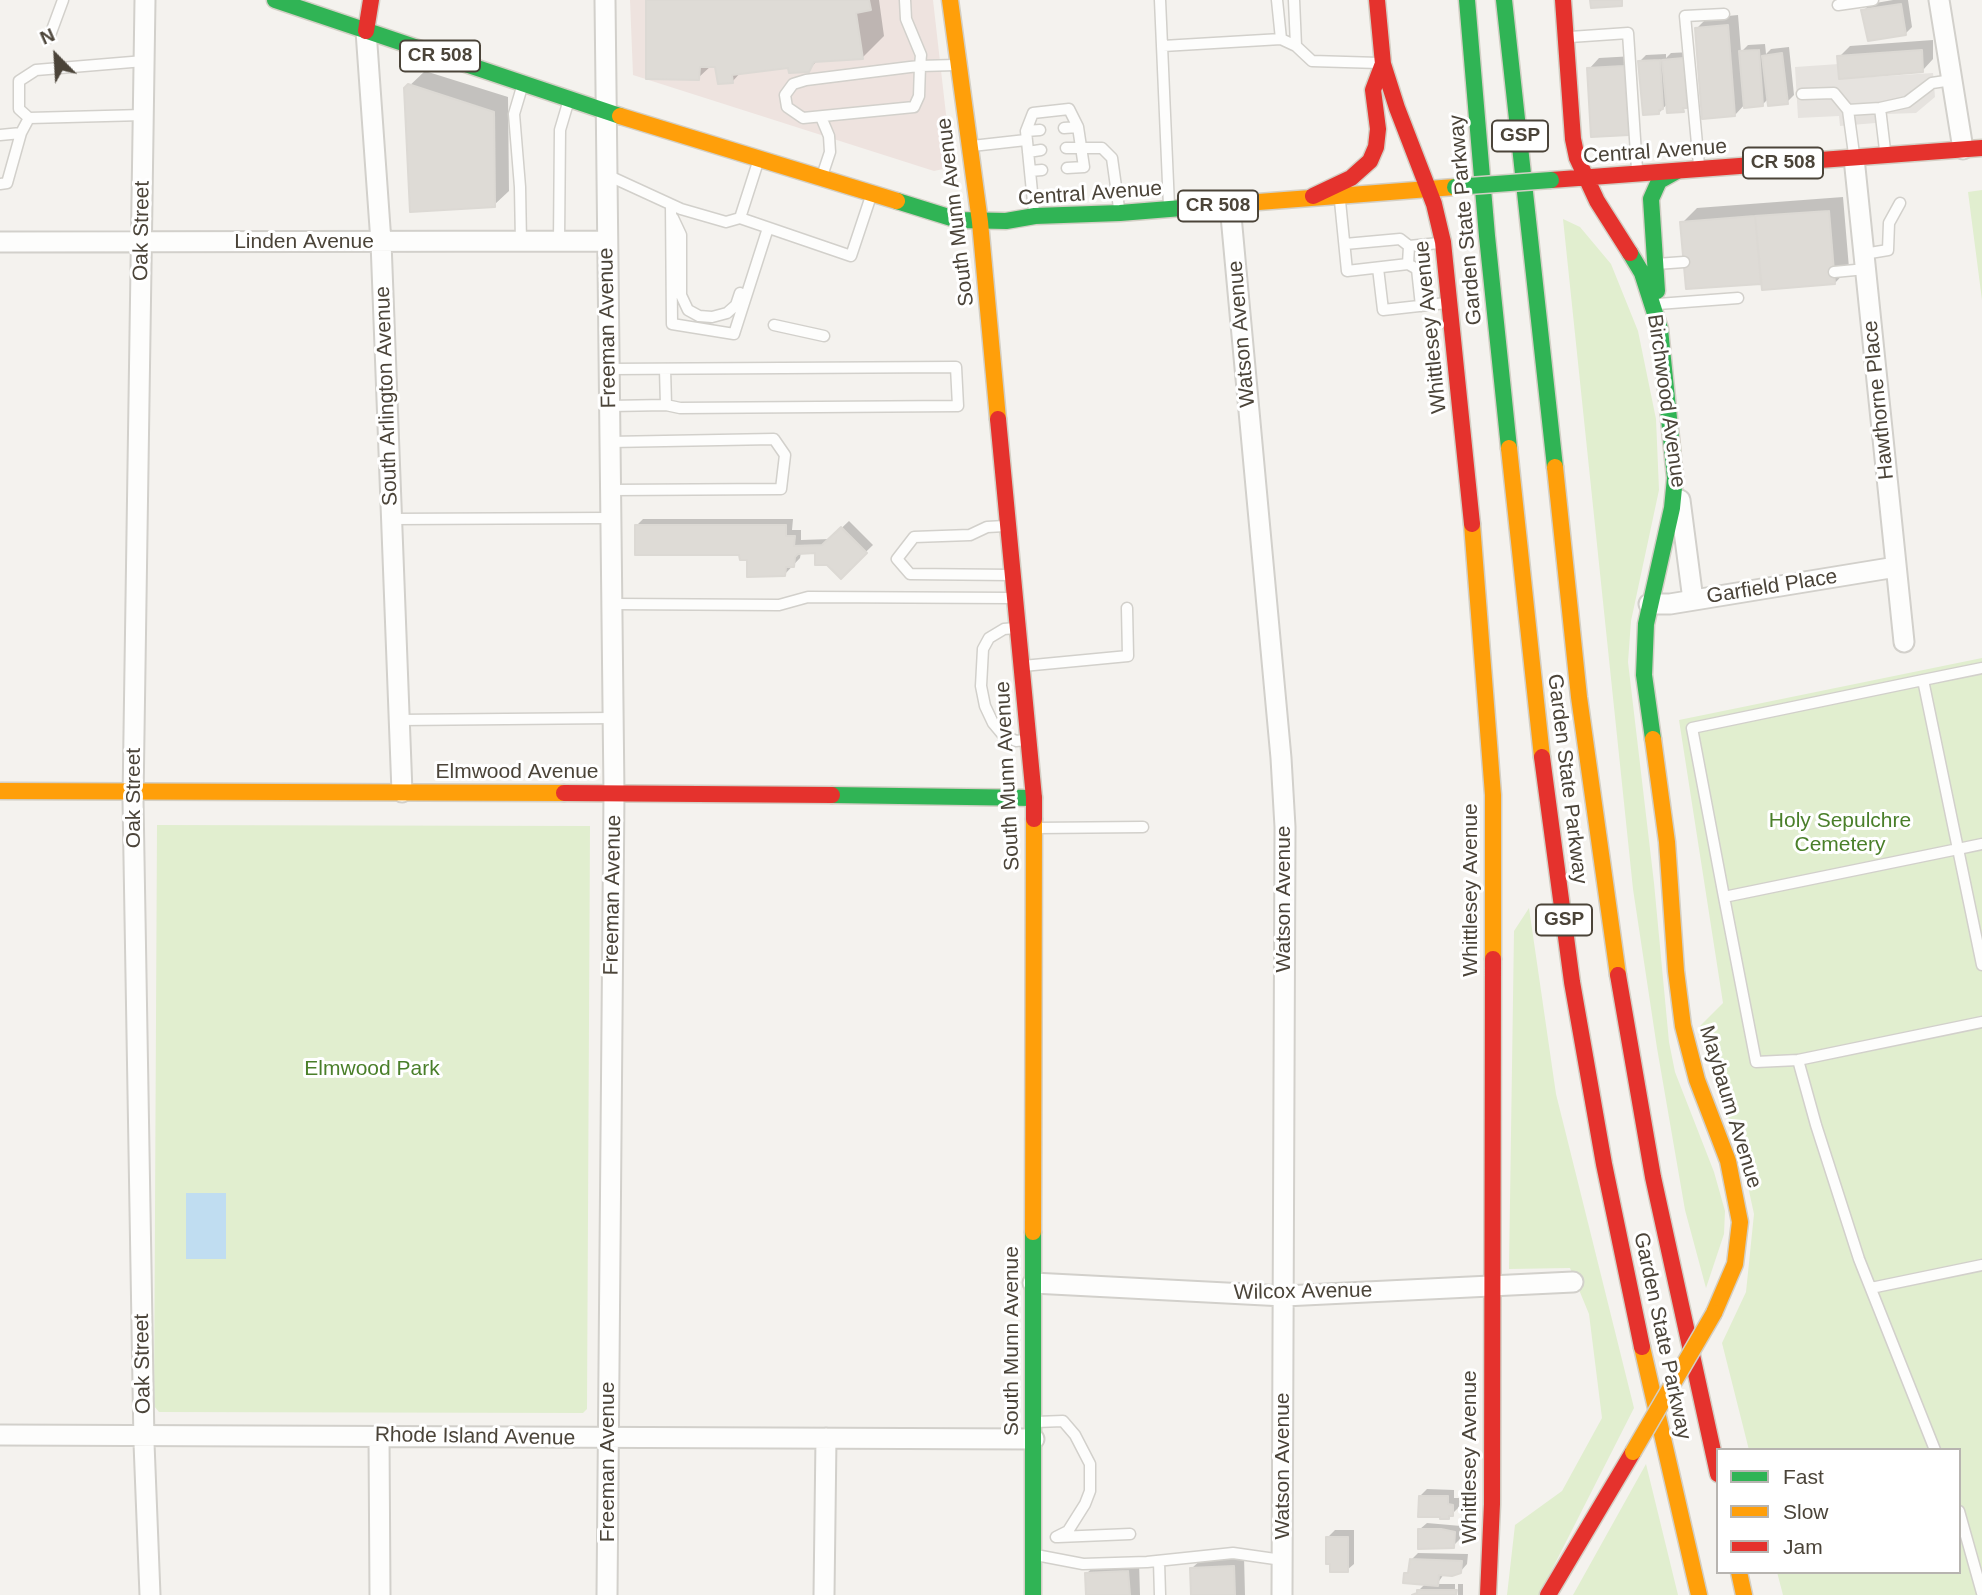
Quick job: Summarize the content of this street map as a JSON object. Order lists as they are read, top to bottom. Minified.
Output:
{"streets":{"main road":["CR 508","GSP","Central Avenue","South Munn Avenue","Garden State Parkway","Whittlesey Avenue","South Arlington Avenue","Birchwood Avenue","Elmwood Avenue","Maybaum Avenue"],"street":["Oak Street","Linden Avenue","Freeman Avenue","Watson Avenue","Hawthorne Place","Garfield Place","Wilcox Avenue","Rhode Island Avenue"]},"crossings":[["Central Avenue","South Munn Avenue"],["Central Avenue","Whittlesey Avenue"],["Central Avenue","Freeman Avenue"],["Central Avenue","Watson Avenue"],["Central Avenue","South Arlington Avenue"],["Central Avenue","Hawthorne Place"],["Central Avenue","Birchwood Avenue"],["South Munn Avenue","Elmwood Avenue"],["South Munn Avenue","Wilcox Avenue"],["South Munn Avenue","Rhode Island Avenue"],["Oak Street","Linden Avenue"],["Oak Street","Elmwood Avenue"],["Oak Street","Rhode Island Avenue"],["Linden Avenue","Freeman Avenue"],["Linden Avenue","South Arlington Avenue"],["Whittlesey Avenue","Wilcox Avenue"],["Freeman Avenue","Elmwood Avenue"],["Freeman Avenue","Rhode Island Avenue"],["Watson Avenue","Wilcox Avenue"],["South Arlington Avenue","Elmwood Avenue"],["Hawthorne Place","Garfield Place"],["Birchwood Avenue","Garfield Place"],["Birchwood Avenue","Maybaum Avenue"],["Garfield Place","Maybaum Avenue"]],"parks":["Holy Sepulchre Cemetery","Elmwood Park"],"legend":["Fast","Slow","Jam"],"north":"top left"}
